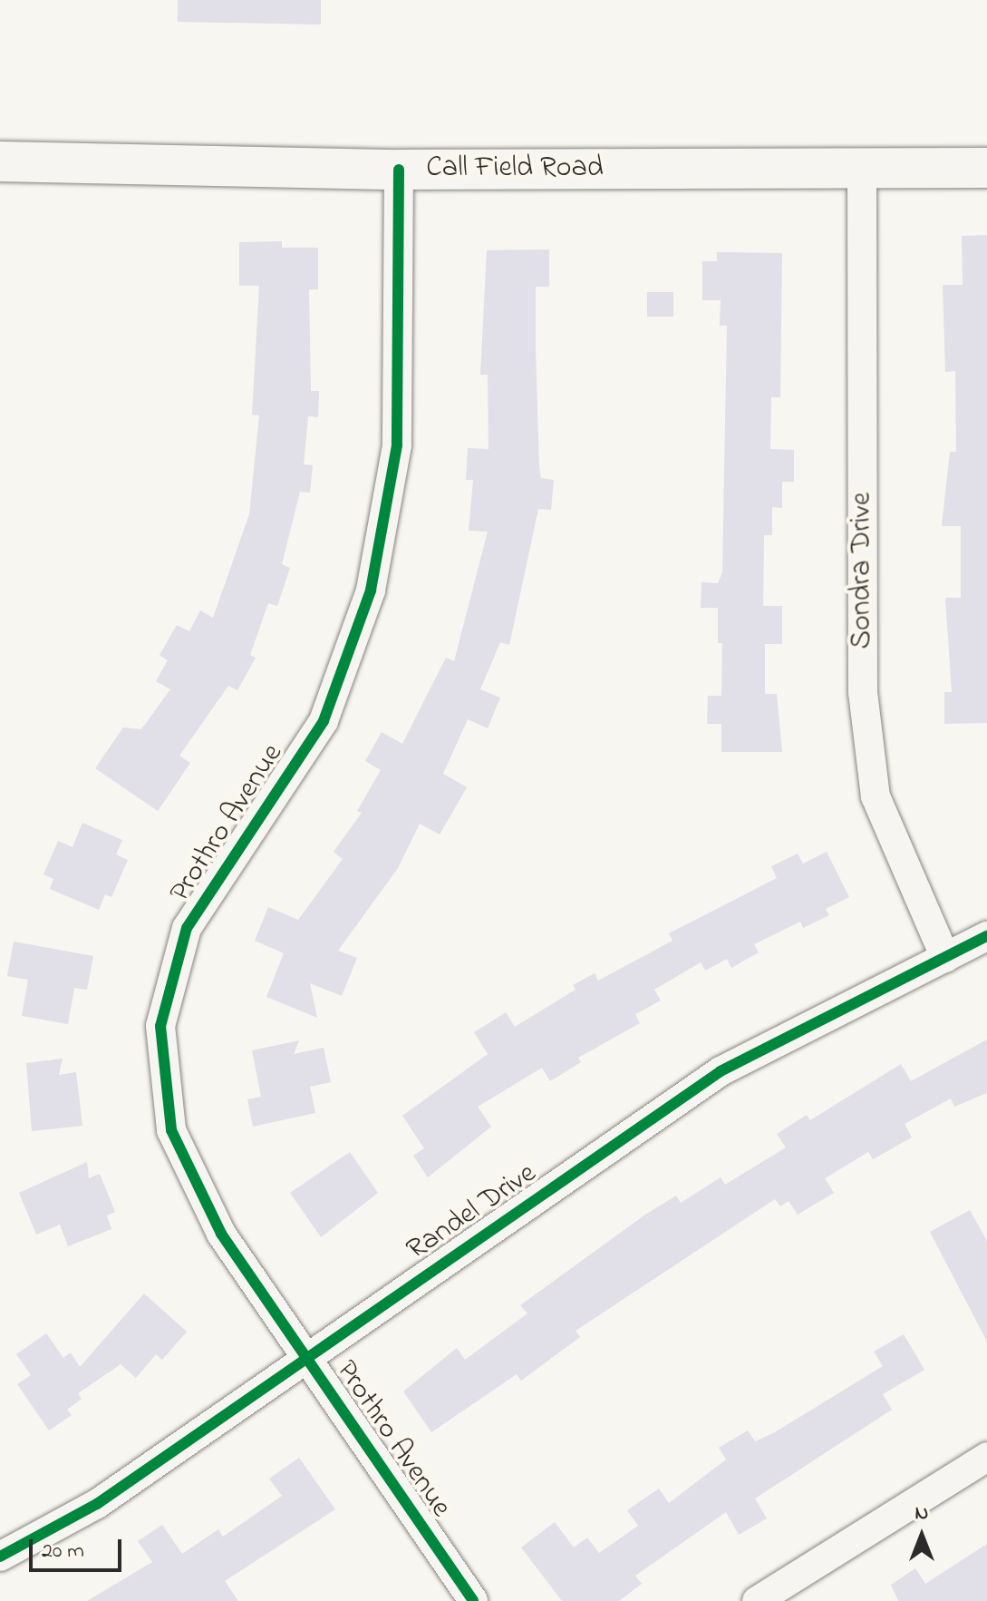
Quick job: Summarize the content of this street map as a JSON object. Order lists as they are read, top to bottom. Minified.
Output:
{"streets":{"main road":["Call Field Road"],"street":["Sondra Drive","Prothro Avenue","Randel Drive"]},"crossings":[["Call Field Road","Sondra Drive"],["Call Field Road","Prothro Avenue"],["Sondra Drive","Randel Drive"],["Prothro Avenue","Randel Drive"]],"scale_bar":"20 m","north":"top"}
